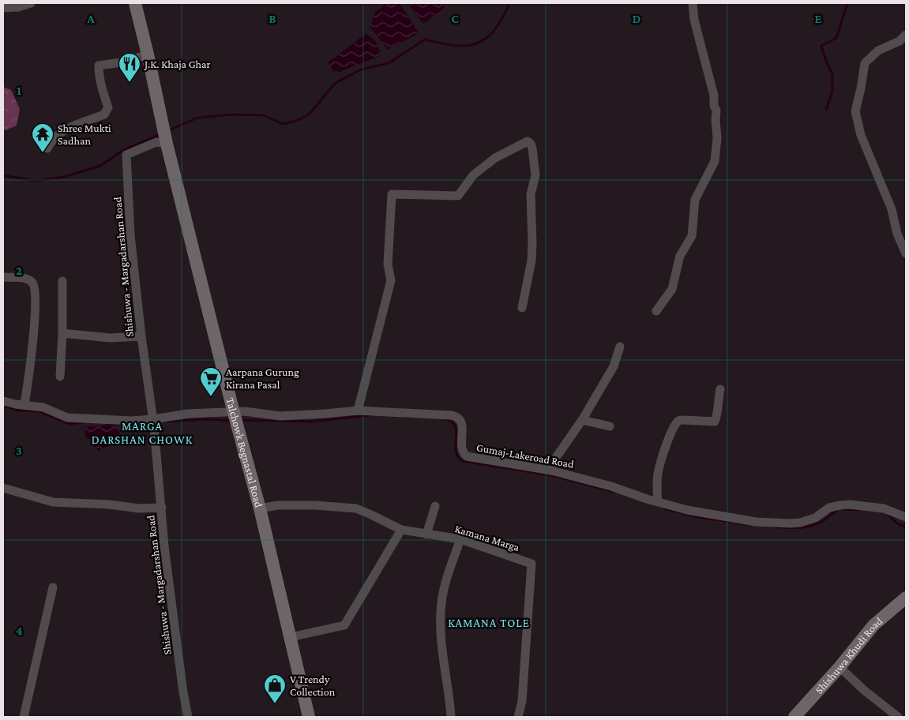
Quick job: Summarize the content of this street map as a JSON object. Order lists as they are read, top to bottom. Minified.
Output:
{"streets":{"main road":["Talchowk Begnastal Road","Shishuwa Khudi Road"],"street":["Shishuwa - Margadarshan Road","Gumaj-Lakeroad Road","Kamana Marga"]},"crossings":[["Shishuwa - Margadarshan Road","Talchowk Begnastal Road"],["Shishuwa - Margadarshan Road","Gumaj-Lakeroad Road"],["Talchowk Begnastal Road","Gumaj-Lakeroad Road"],["Talchowk Begnastal Road","Kamana Marga"]],"districts":["MARGA DARSHAN CHOWK","KAMANA TOLE"],"places":{"restaurant":["J.K. Khaja Ghar"],"temple":["Shree Mukti Sadhan"],"supermarket":["Aarpana Gurung Kirana Pasal"],"shop":["V Trendy Collection"]},"grid":{"columns":["A","B","C","D","E"],"rows":["1","2","3","4"]}}
